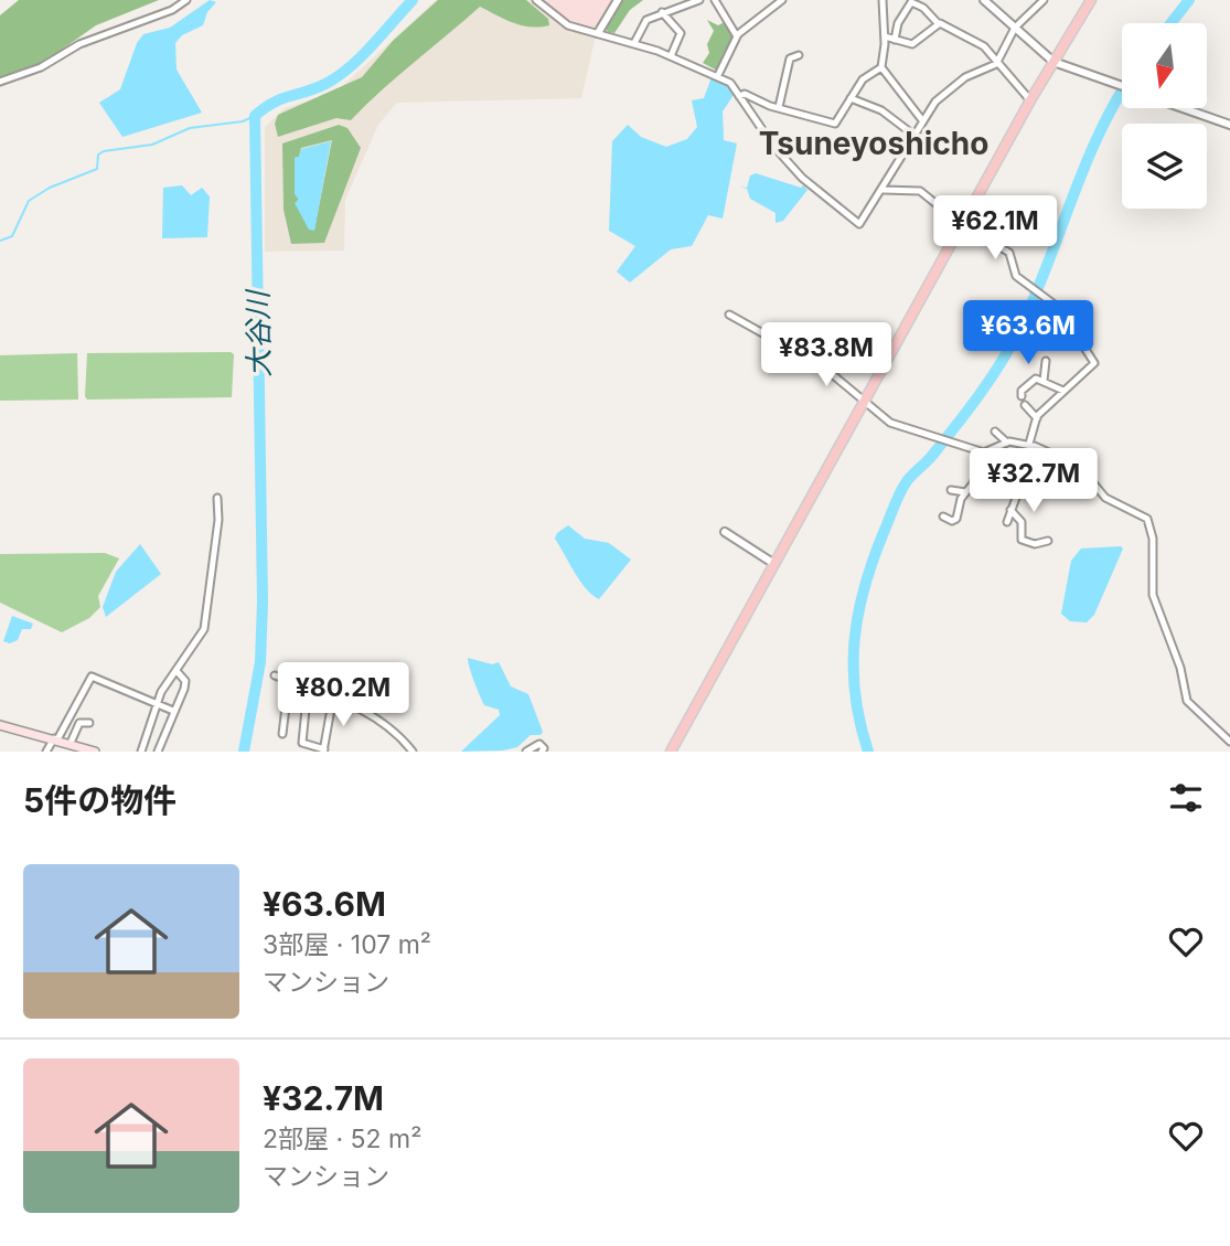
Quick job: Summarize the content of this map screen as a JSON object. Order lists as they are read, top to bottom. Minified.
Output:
{"districts":["Tsuneyoshicho"],"water":["大谷川"],"north":"bottom","page":{"price":["¥62.1M","¥63.6M","¥83.8M","¥32.7M","¥80.2M"],"heading":"5件の物件","list":[{"name":"¥63.6M","note":"3部屋 · 107 m² · マンション"},{"name":"¥32.7M","note":"2部屋 · 52 m² · マンション"}]}}
